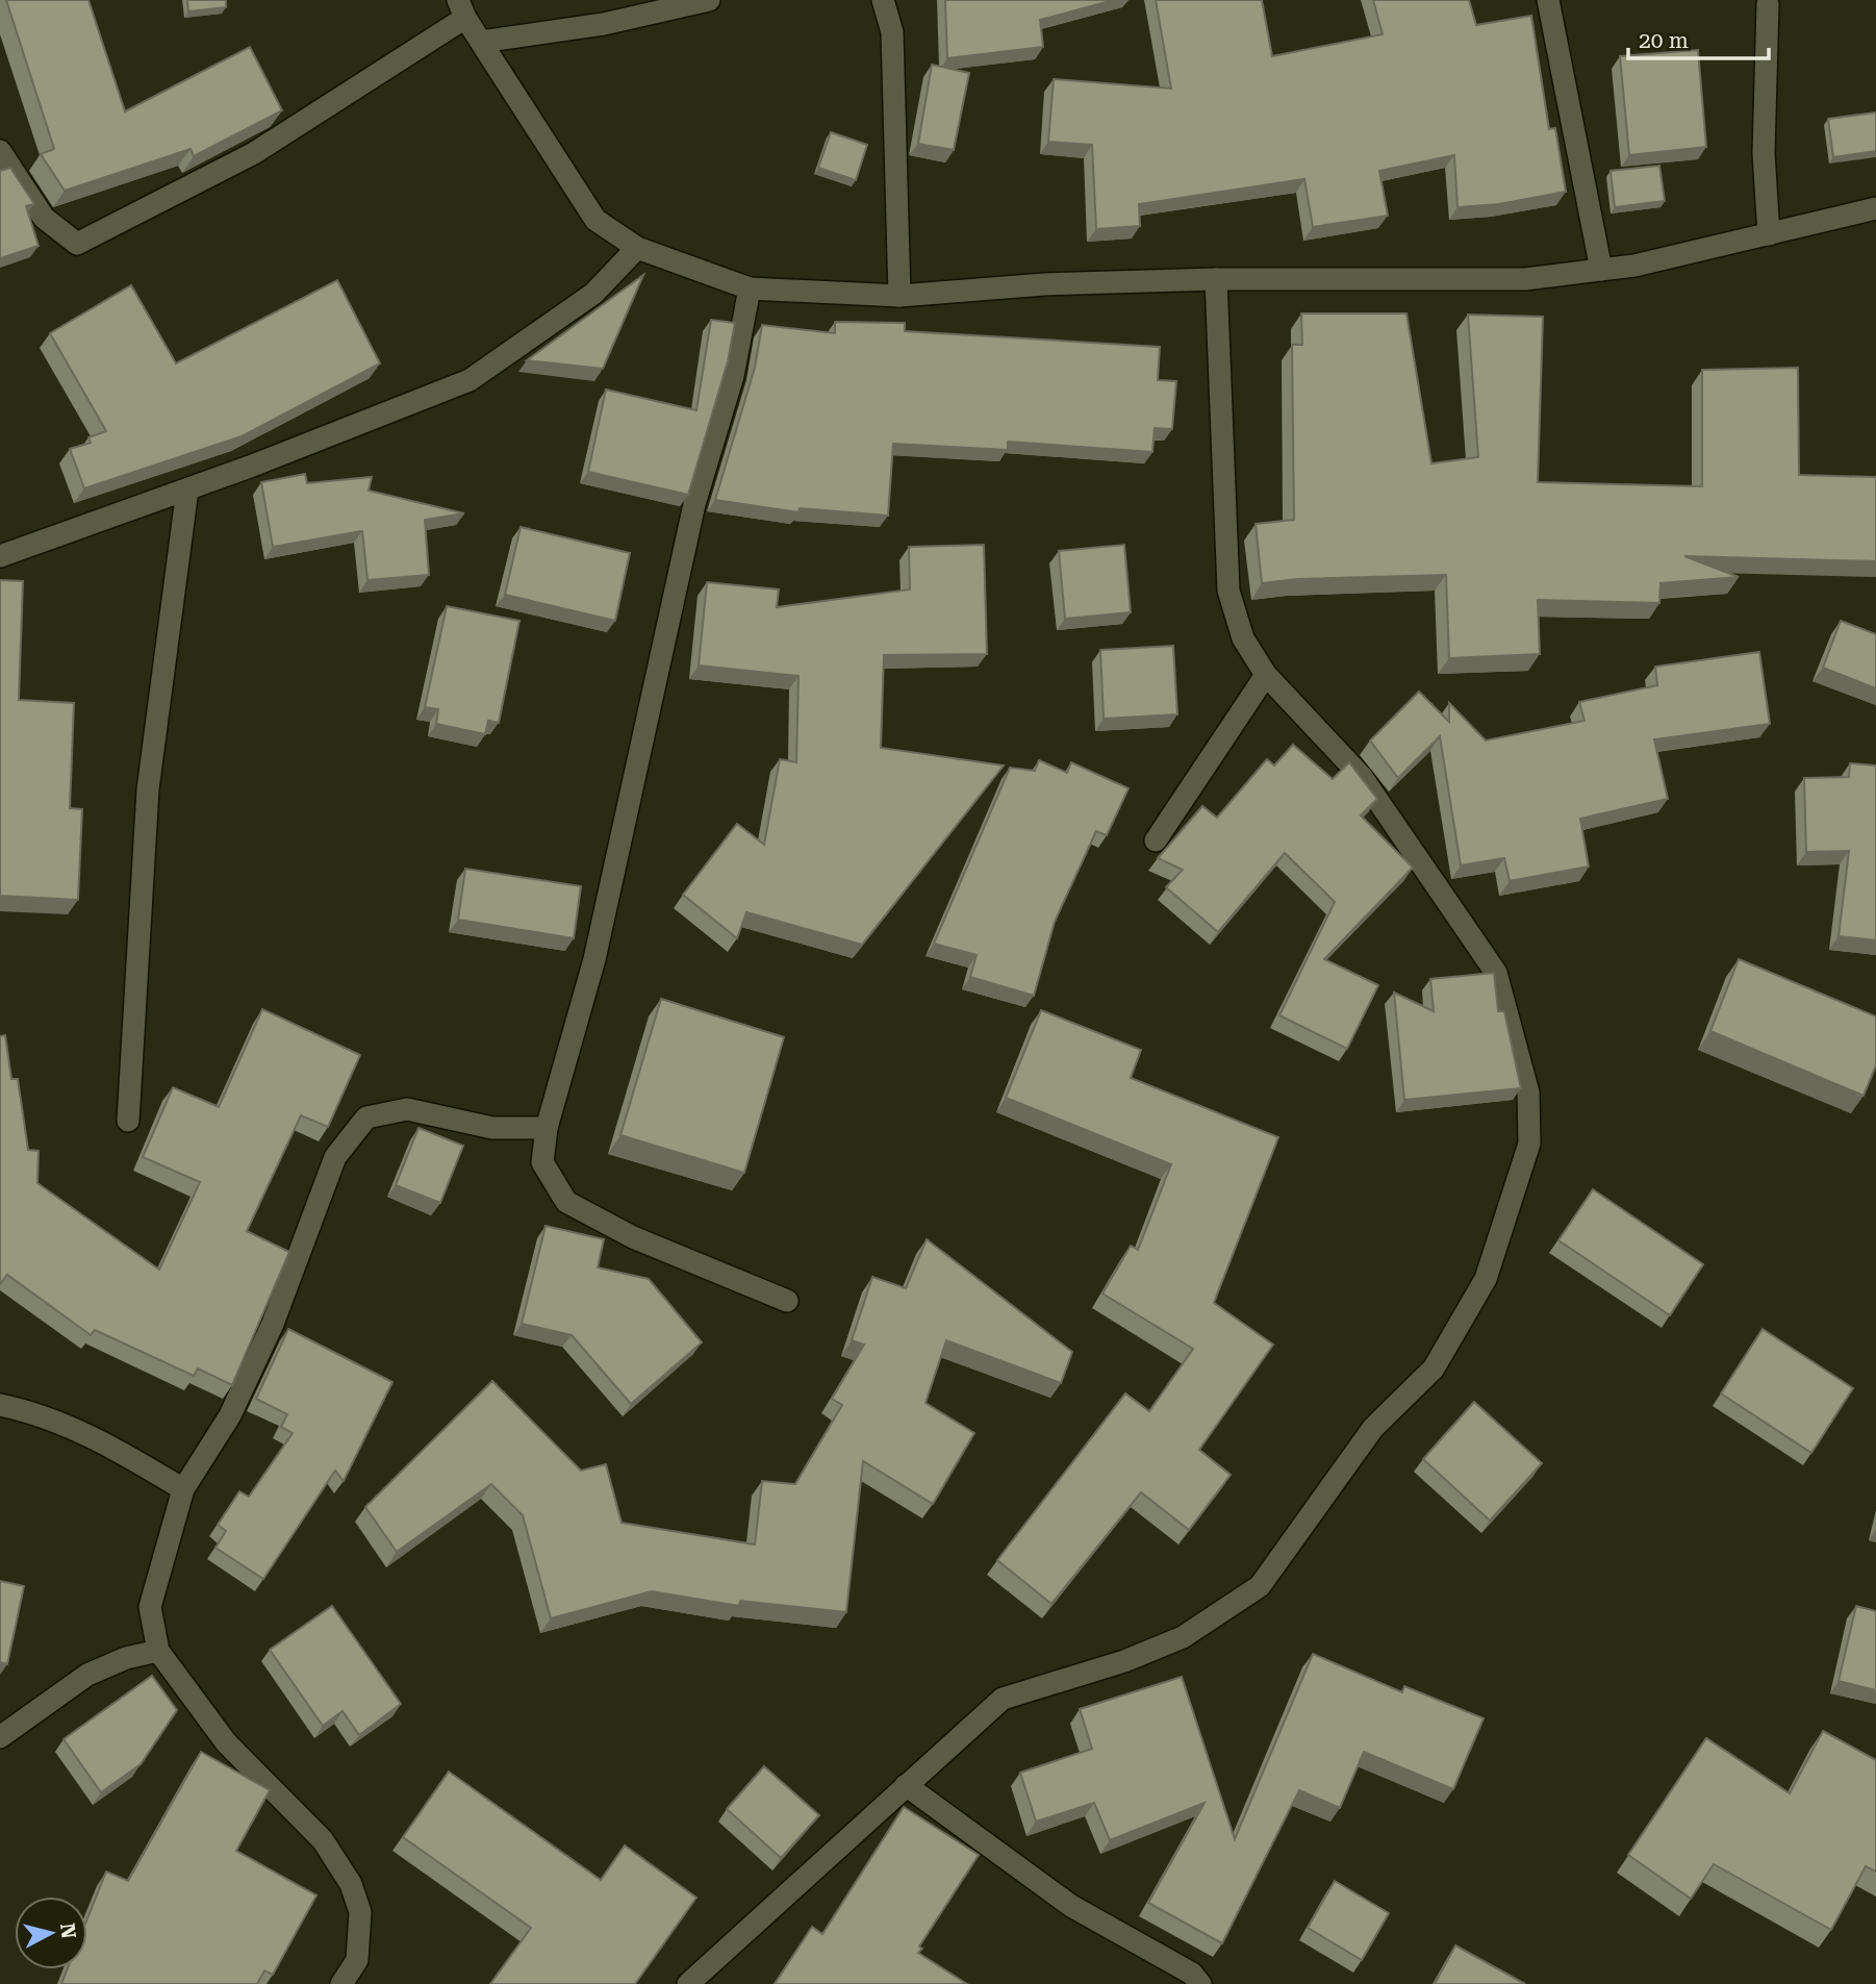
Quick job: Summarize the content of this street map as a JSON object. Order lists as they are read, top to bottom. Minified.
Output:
{"scale_bar":"20 m","north":"right"}
